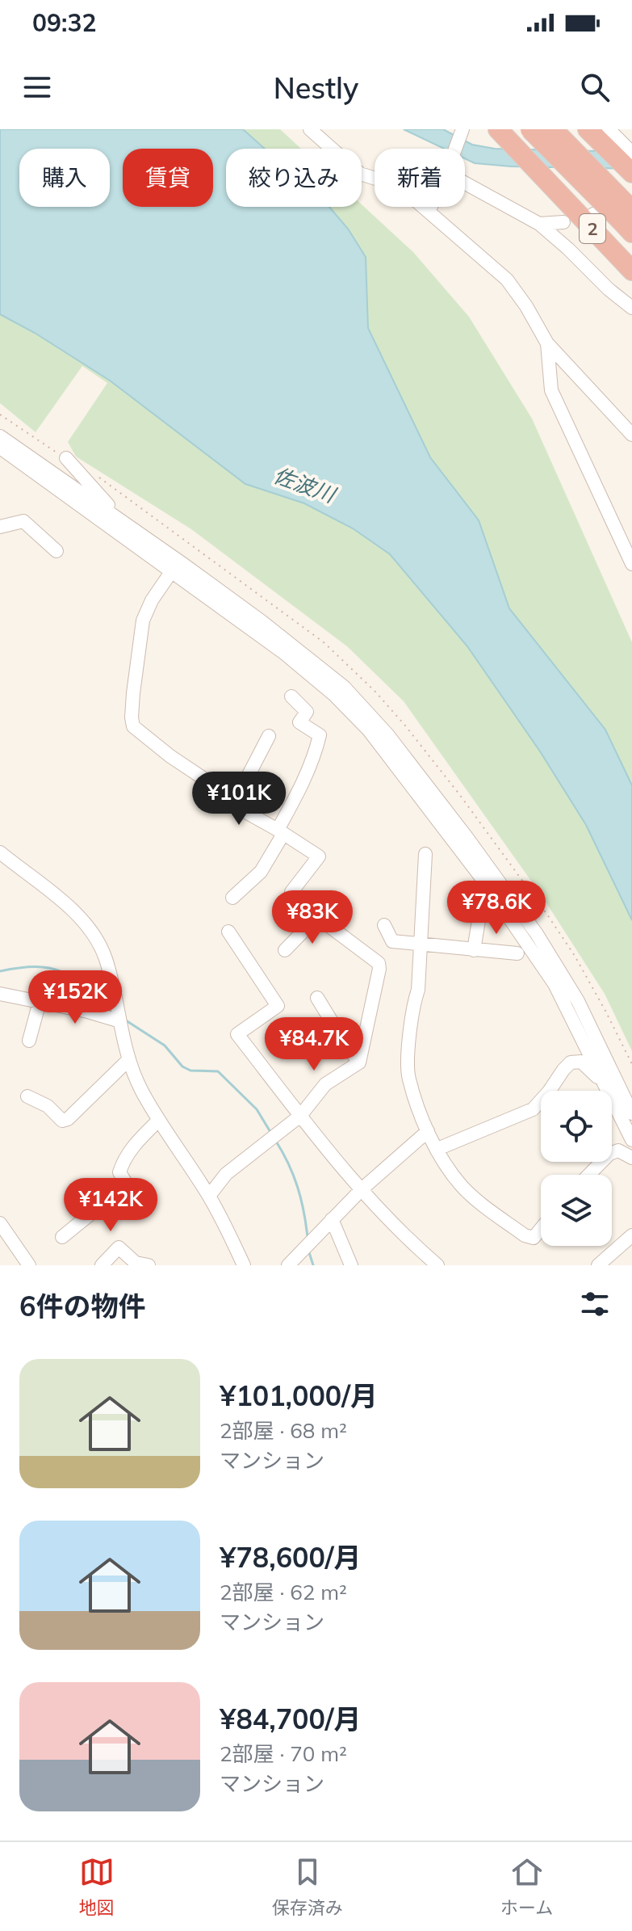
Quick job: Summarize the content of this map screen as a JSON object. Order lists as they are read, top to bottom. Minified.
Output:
{"streets":{"highway":["2"]},"water":["佐波川"],"page":{"status":"09:32","header":"Nestly","chip":["購入","賃貸","絞り込み","新着"],"price":["¥101K","¥78.6K","¥83K","¥152K","¥84.7K","¥142K"],"heading":"6件の物件","list":[{"name":"¥101,000/月","note":"2部屋 · 68 m² · マンション"},{"name":"¥78,600/月","note":"2部屋 · 62 m² · マンション"},{"name":"¥84,700/月","note":"2部屋 · 70 m² · マンション"}],"tabs":["地図","保存済み","ホーム"]}}
